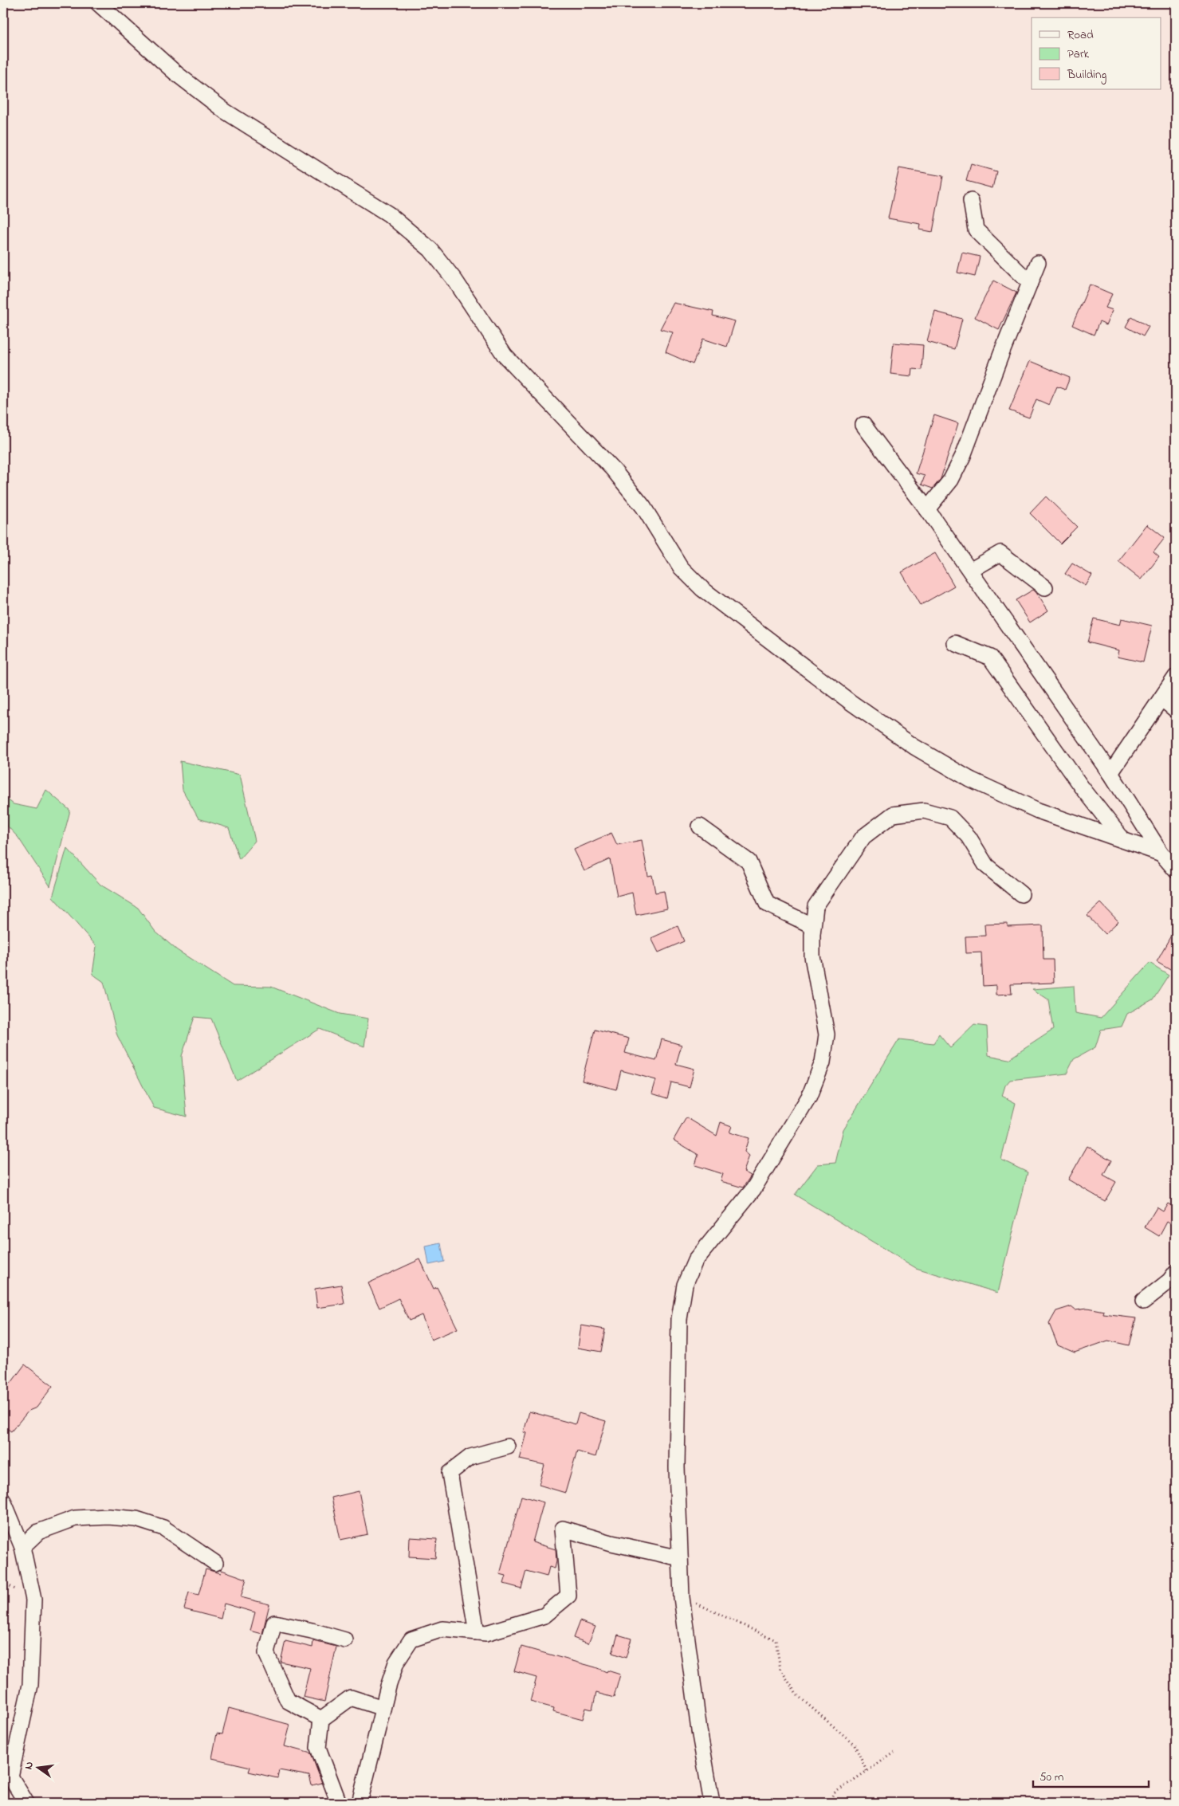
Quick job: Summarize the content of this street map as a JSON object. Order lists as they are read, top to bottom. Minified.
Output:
{"legend":["Road","Park","Building"],"scale_bar":"50 m","north":"left"}
